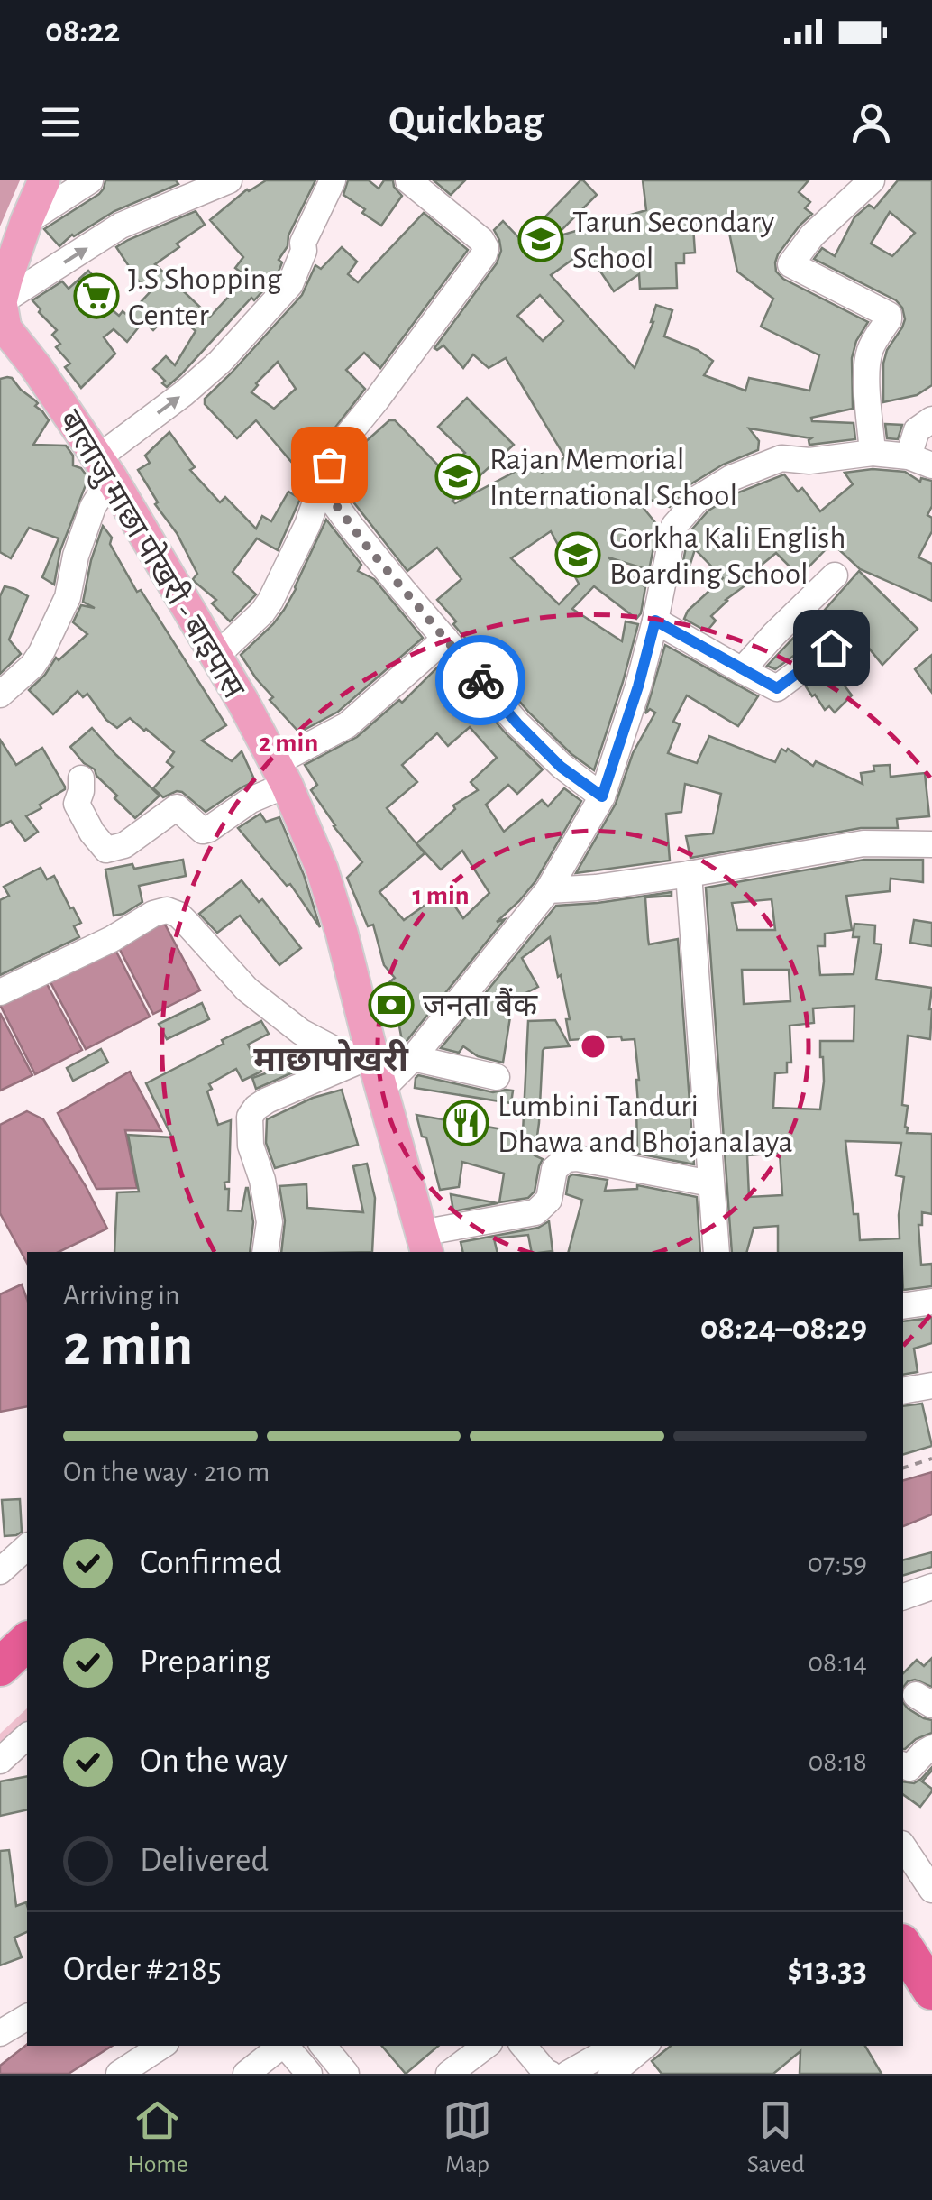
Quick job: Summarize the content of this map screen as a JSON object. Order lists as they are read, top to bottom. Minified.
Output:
{"streets":{"main road":["बालाजु माछा पोखरी - बाइपास"]},"districts":["माछापोखरी"],"places":{"school or university":["Tarun Secondary School","Rajan Memorial International School","Gorkha Kali English Boarding School"],"supermarket":["J.S Shopping Center"],"bank":["जनता बैंक"],"restaurant":["Lumbini Tanduri Dhawa and Bhojanalaya"]},"page":{"status":"08:22","header":"Quickbag","heading":["2 min","Arriving in","08:24–08:29"],"panel":["Order #2185","$13.33"],"bar":"On the way · 210 m","list":[["Confirmed","07:59"],["Preparing","08:14"],["On the way","08:18"],"Delivered"],"tabs":["Home","Map","Saved"]},"rings":["2 min","1 min"]}
